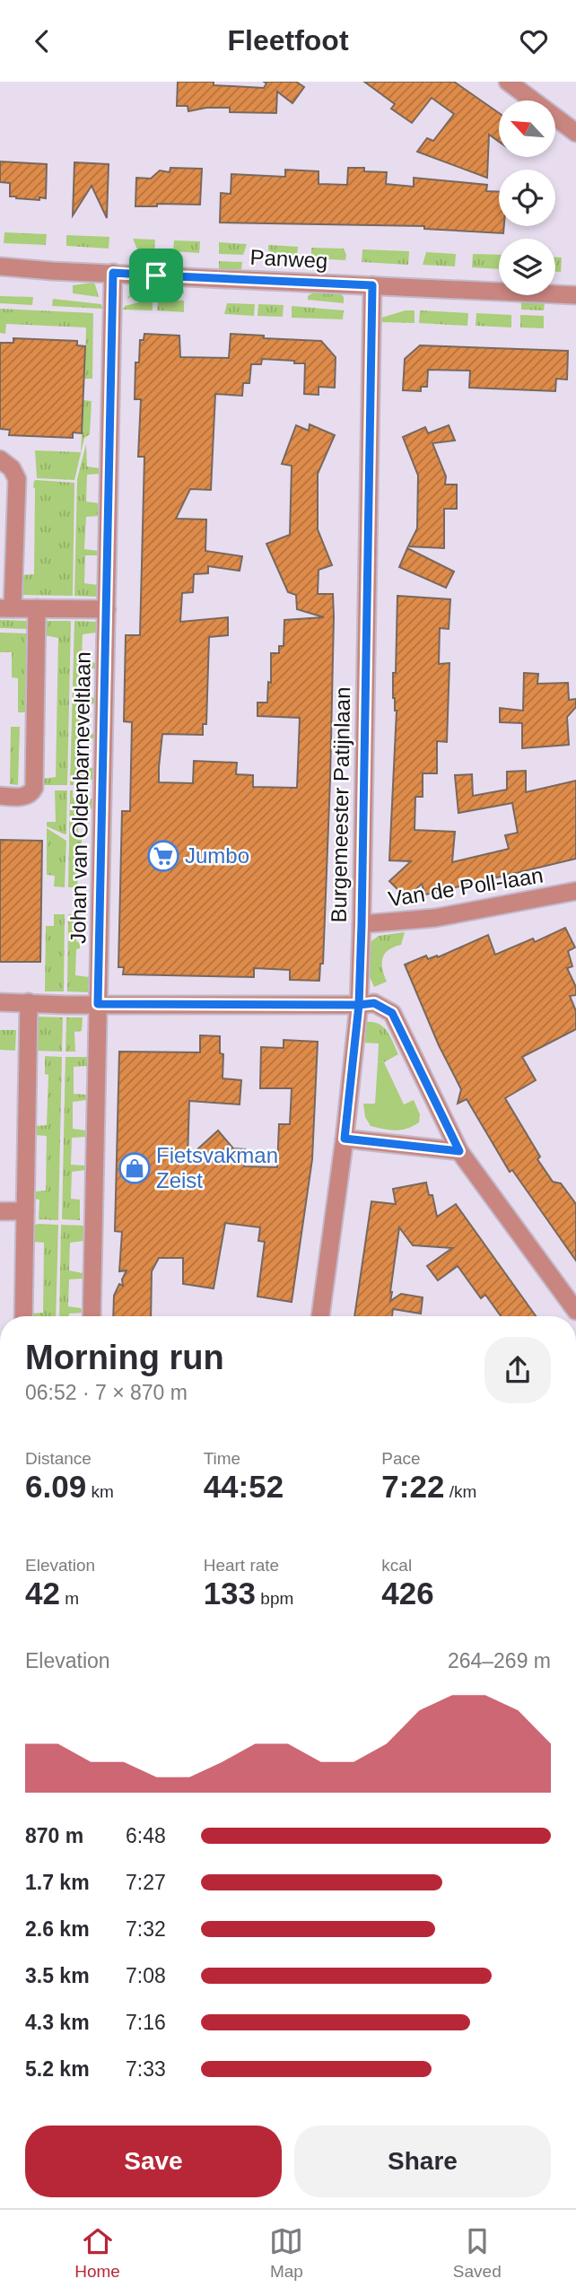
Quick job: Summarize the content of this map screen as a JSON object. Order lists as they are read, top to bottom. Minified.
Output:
{"streets":{"street":["Panweg","Johan van Oldenbarneveltlaan","Burgemeester Patijnlaan","Van de Poll-laan"]},"crossings":[["Panweg","Johan van Oldenbarneveltlaan"],["Panweg","Burgemeester Patijnlaan"],["Burgemeester Patijnlaan","Van de Poll-laan"]],"places":{"supermarket":["Jumbo"],"shop":["Fietsvakman Zeist"]},"north":"top left","page":{"header":"Fleetfoot","heading":["Morning run","06:52 · 7 × 870 m"],"stats":[["Distance","6.09 km"],["Time","44:52"],["Pace","7:22 /km"],["Elevation","42 m"],["Heart rate","133 bpm"],["kcal","426"]],"chart":["Elevation","264–269 m"],"list":[{"name":"870 m","note":"6:48"},{"name":"1.7 km","note":"7:27"},{"name":"2.6 km","note":"7:32"},{"name":"3.5 km","note":"7:08"},{"name":"4.3 km","note":"7:16"},{"name":"5.2 km","note":"7:33"}],"buttons":["Save","Share"],"tabs":["Home","Map","Saved"]}}
